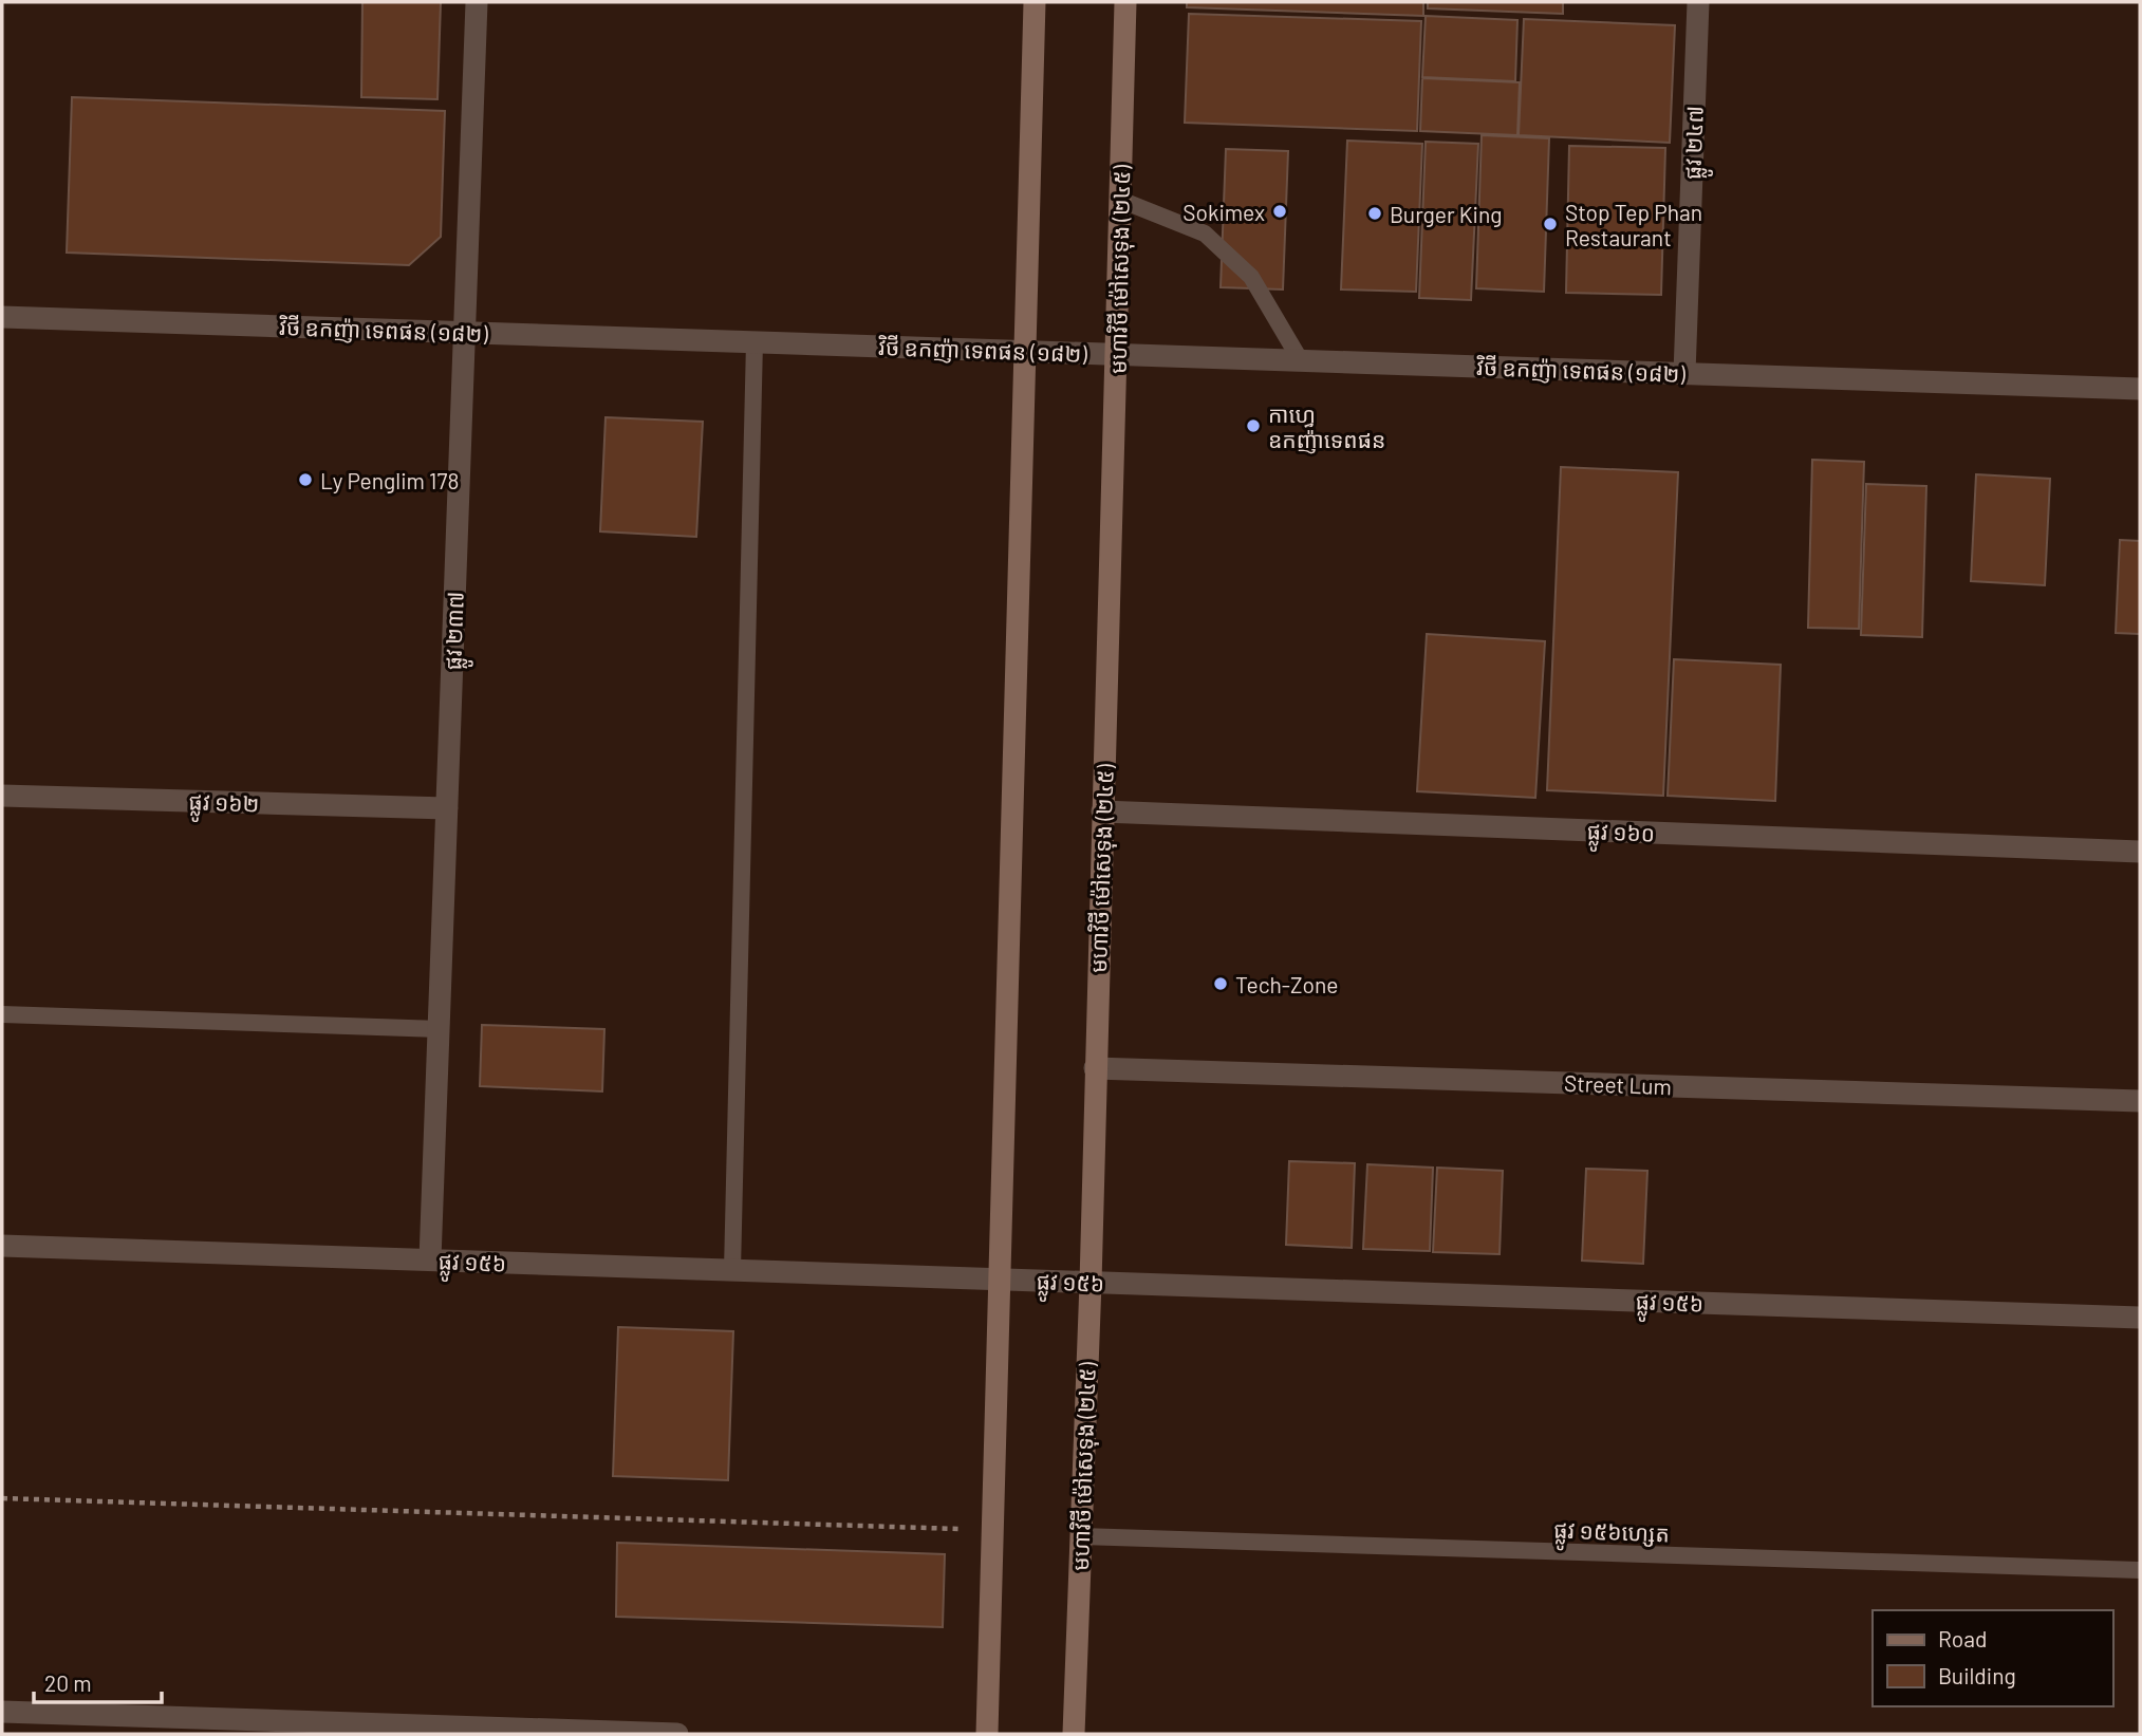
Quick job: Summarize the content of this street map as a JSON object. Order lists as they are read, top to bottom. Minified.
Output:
{"streets":{"main road":["មហាវិថី ម៉ៅសេទុង (២៤៥)"],"street":["ផ្លូវ ២៤៧","វិថី ឧកញ៉ា ទេពផន (១៨២)","ផ្លូវ ២៣៧","ផ្លូវ ១៦២","ផ្លូវ ១៦០","Street Lum","ផ្លូវ ១៥៦"],"lane":["ផ្លូវ ១៥៦ហ្សេត"]},"crossings":[["ផ្លូវ ២៤៧","វិថី ឧកញ៉ា ទេពផន (១៨២)"],["មហាវិថី ម៉ៅសេទុង (២៤៥)","វិថី ឧកញ៉ា ទេពផន (១៨២)"],["មហាវិថី ម៉ៅសេទុង (២៤៥)","ផ្លូវ ១៦០"],["មហាវិថី ម៉ៅសេទុង (២៤៥)","Street Lum"],["មហាវិថី ម៉ៅសេទុង (២៤៥)","ផ្លូវ ១៥៦"],["មហាវិថី ម៉ៅសេទុង (២៤៥)","ផ្លូវ ១៥៦ហ្សេត"],["វិថី ឧកញ៉ា ទេពផន (១៨២)","ផ្លូវ ២៣៧"],["ផ្លូវ ២៣៧","ផ្លូវ ១៦២"],["ផ្លូវ ២៣៧","ផ្លូវ ១៥៦"]],"places":["Sokimex","Burger King","Stop Tep Phan Restaurant","កាហ្វេ ឧកញ៉ាទេពផន","Ly Penglim 178","Tech-Zone"],"legend":["Road","Building"],"scale_bar":"20 m"}
